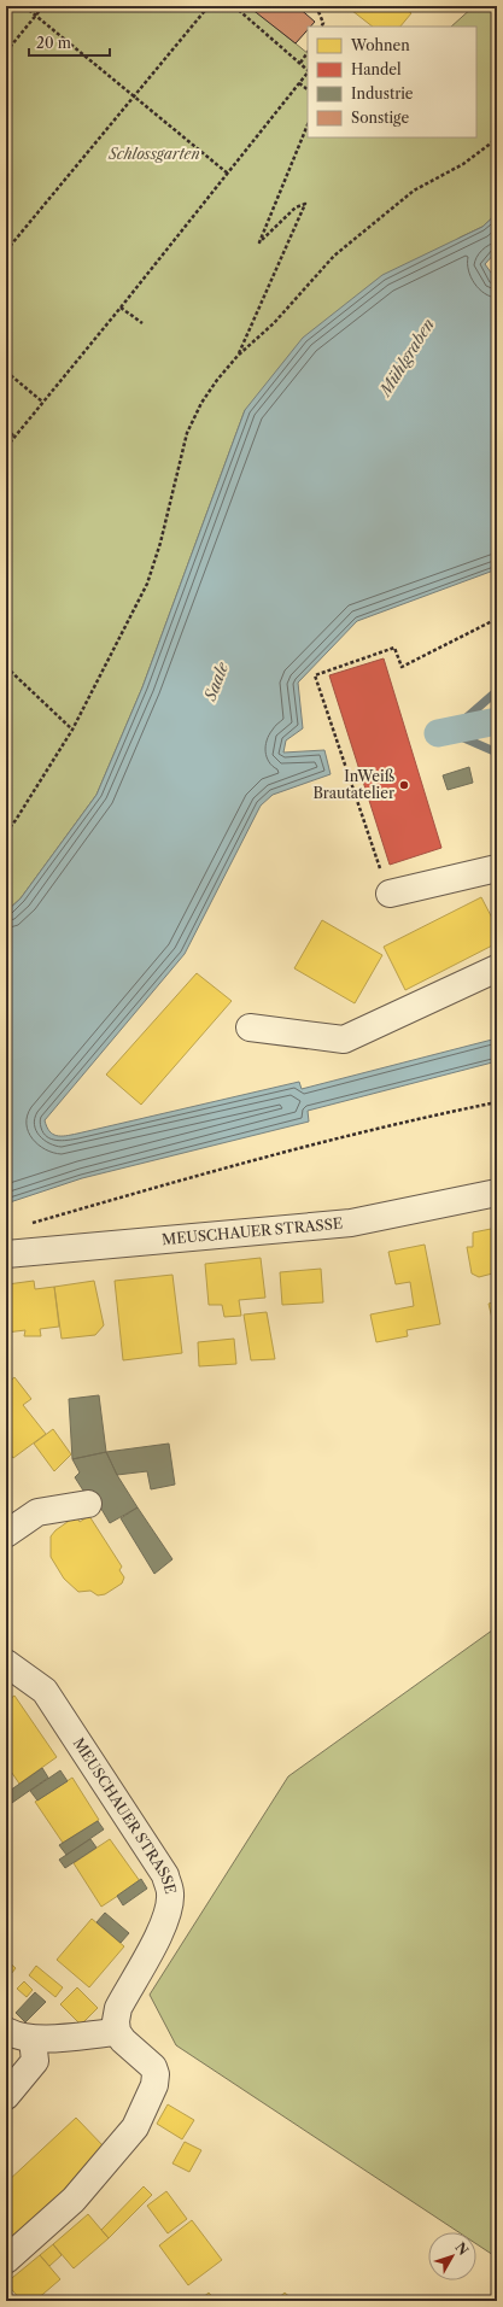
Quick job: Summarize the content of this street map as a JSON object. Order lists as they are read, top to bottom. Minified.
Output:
{"streets":{"street":["MEUSCHAUER STRASSE"]},"water":["Mühlgraben","Saale"],"parks":["Schlossgarten"],"places":["InWeiß Brautatelier"],"legend":["Wohnen","Handel","Industrie","Sonstige"],"scale_bar":"20 m","north":"top right"}
